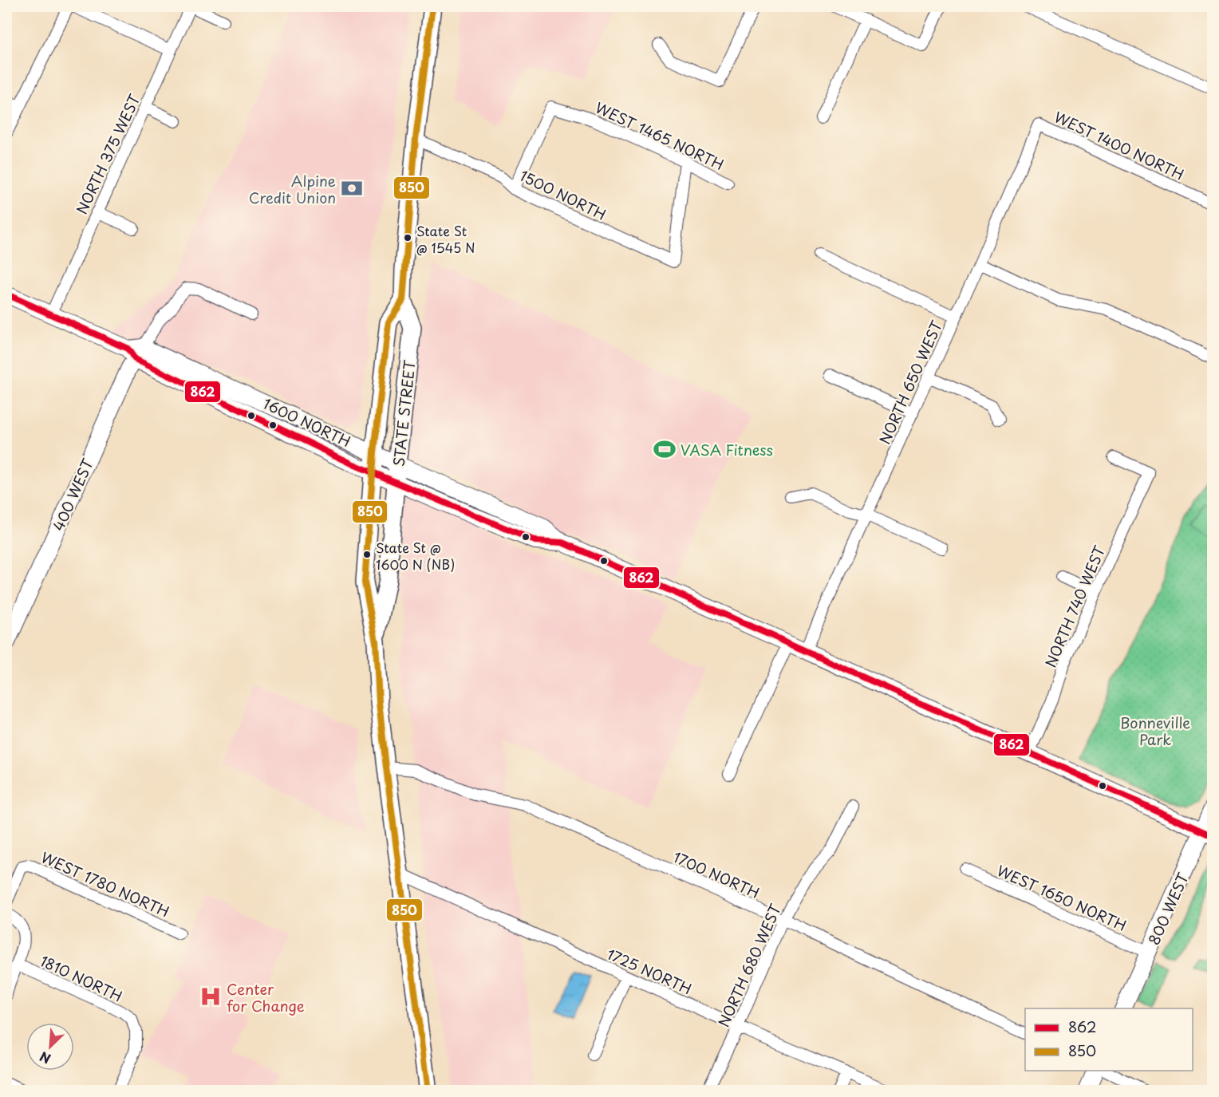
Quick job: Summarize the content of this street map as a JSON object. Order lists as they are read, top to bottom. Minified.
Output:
{"streets":{"main road":["STATE STREET","1600 NORTH","400 WEST","800 WEST"],"street":["WEST 1465 NORTH","WEST 1400 NORTH","NORTH 375 WEST","1500 NORTH","NORTH 650 WEST","NORTH 740 WEST","1700 NORTH","WEST 1780 NORTH","WEST 1650 NORTH","NORTH 680 WEST","1725 NORTH","1810 NORTH"]},"crossings":[["WEST 1465 NORTH","1500 NORTH"],["WEST 1400 NORTH","NORTH 650 WEST"],["NORTH 375 WEST","1600 NORTH"],["1500 NORTH","STATE STREET"],["NORTH 650 WEST","1600 NORTH"],["STATE STREET","1600 NORTH"],["STATE STREET","1700 NORTH"],["STATE STREET","1725 NORTH"],["1600 NORTH","400 WEST"],["1600 NORTH","NORTH 740 WEST"],["1600 NORTH","800 WEST"],["1700 NORTH","NORTH 680 WEST"],["WEST 1650 NORTH","800 WEST"],["NORTH 680 WEST","1725 NORTH"]],"parks":["Bonneville Park"],"places":{"bank":["Alpine Credit Union"],"other":["State St @ 1545 N","State St @ 1600 N (NB)"],"sports":["VASA Fitness"],"hospital":["Center for Change"]},"lines":["transit line 850","transit line 862"],"legend":["862","850"],"north":"bottom left"}
